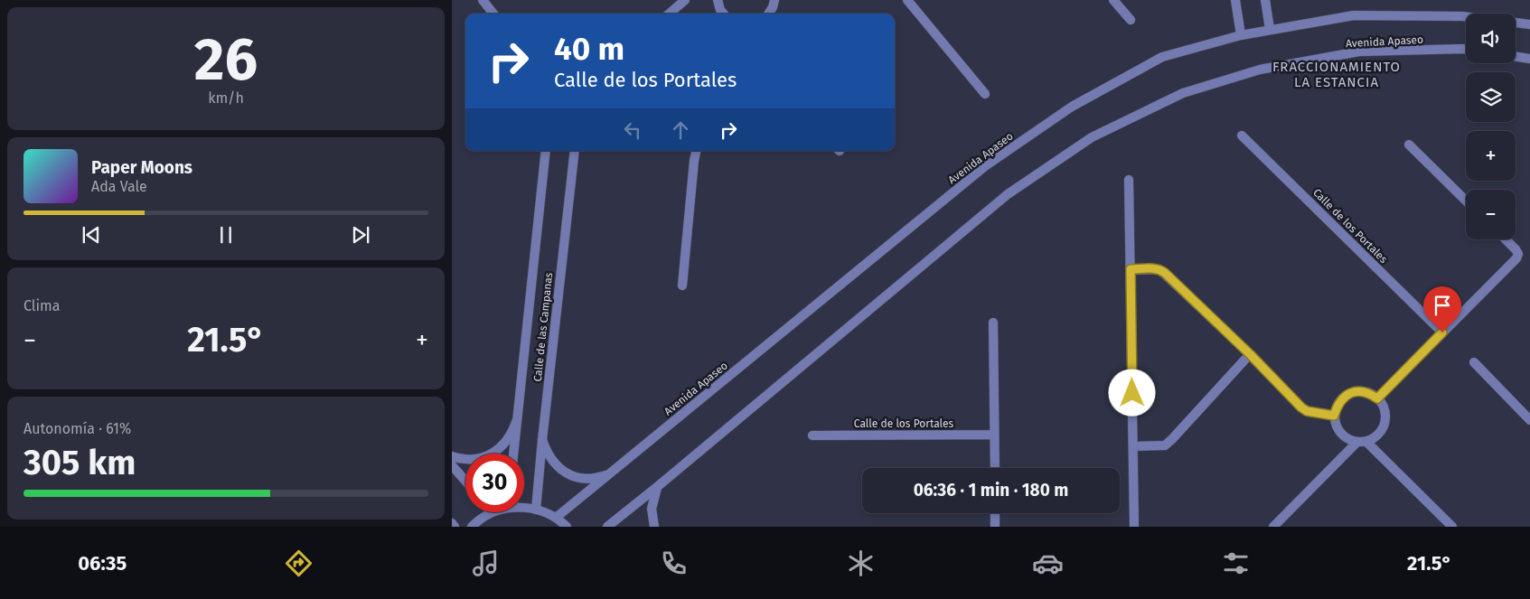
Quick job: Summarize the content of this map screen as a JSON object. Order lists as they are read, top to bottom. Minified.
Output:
{"streets":{"street":["Avenida Apaseo","Calle de los Portales","Calle de las Campanas"]},"districts":["FRACCIONAMIENTO LA ESTANCIA"],"page":{"tile":[["26","km/h"],"Clima",["Autonomía · 61%","305 km"]],"map_buttons":["+","−"],"turn":["40 m","Calle de los Portales"],"song":["Paper Moons","Ada Vale"],"heat":["−","21.5°","+"],"limit":"30","trip":"06:36 · 1 min · 180 m","tabs":["06:35","21.5°"]}}
